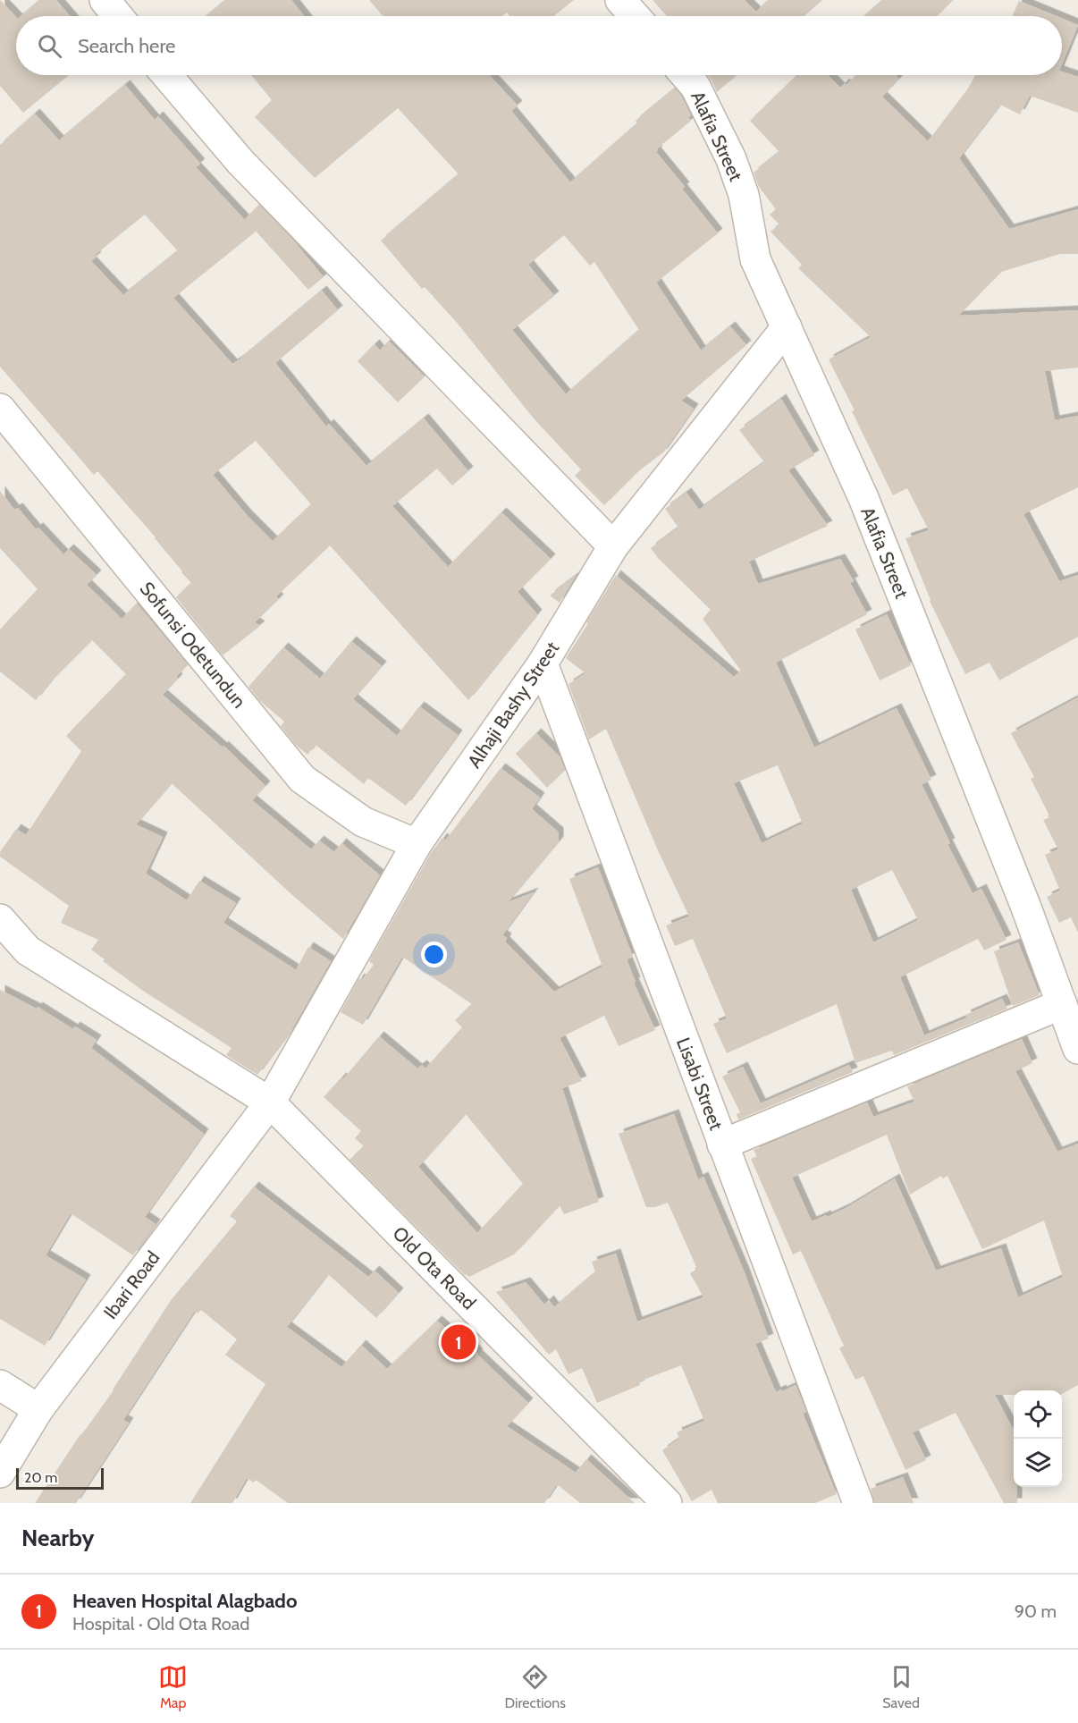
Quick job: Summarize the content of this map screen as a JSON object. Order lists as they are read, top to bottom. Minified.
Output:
{"streets":{"street":["Alafia Street","Sofunsi Odetundun","Alhaji Bashy Street","Lisabi Street","Old Ota Road","Ibari Road"]},"crossings":[["Alafia Street","Alhaji Bashy Street"],["Sofunsi Odetundun","Alhaji Bashy Street"],["Alhaji Bashy Street","Lisabi Street"],["Alhaji Bashy Street","Old Ota Road"],["Alhaji Bashy Street","Ibari Road"],["Old Ota Road","Ibari Road"]],"scale_bar":"20 m","page":{"search":"Search here","pins":"1","scale":"20 m","heading":"Nearby","list":[{"mark":"1","name":"Heaven Hospital Alagbado","note":"Hospital · Old Ota Road","value":"90 m"}],"nav":["Map","Directions","Saved"]}}
